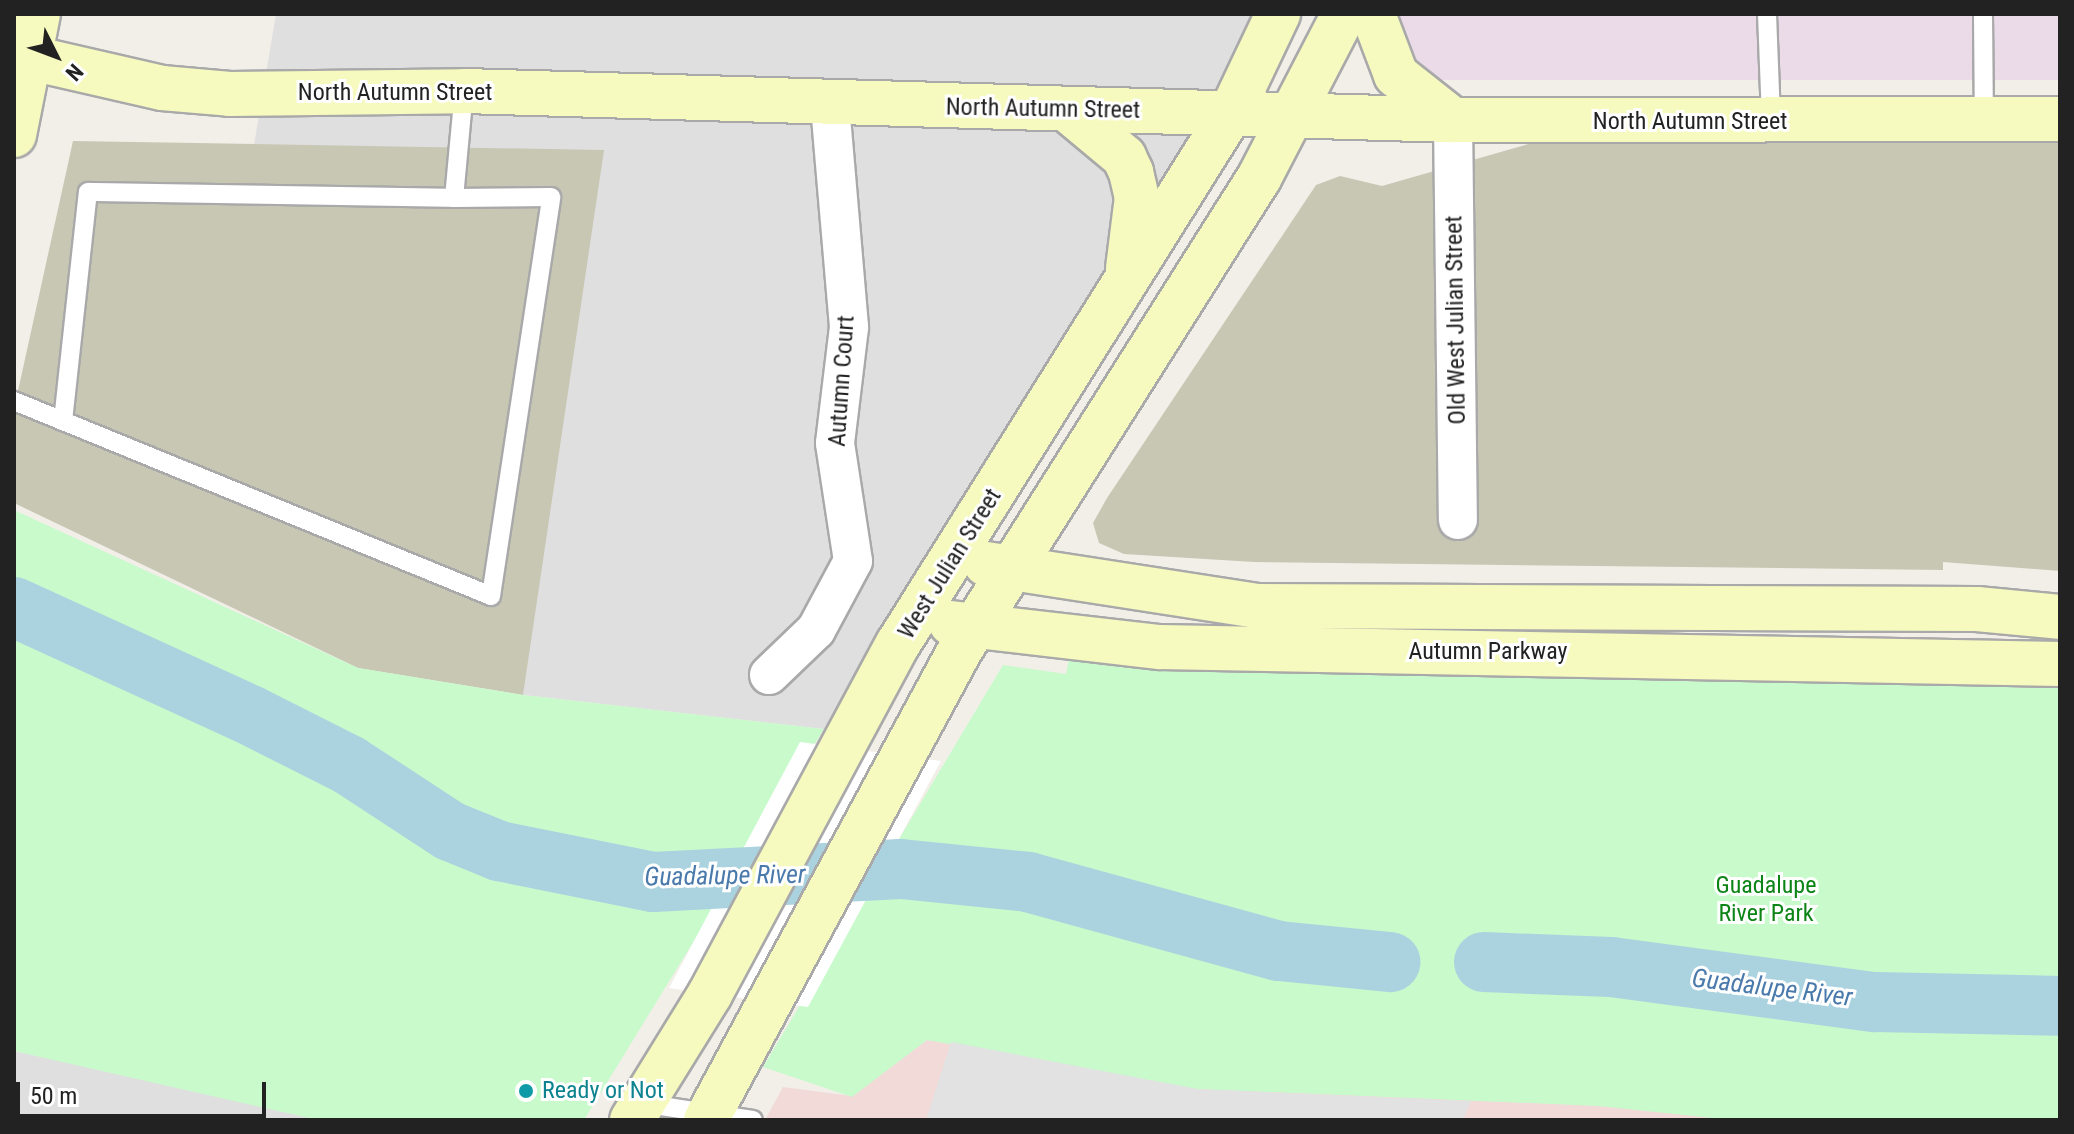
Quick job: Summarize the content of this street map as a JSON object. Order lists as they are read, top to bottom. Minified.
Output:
{"streets":{"main road":["North Autumn Street","West Julian Street","Autumn Parkway"],"street":["Old West Julian Street","Autumn Court"]},"crossings":[["North Autumn Street","Old West Julian Street"],["North Autumn Street","Autumn Court"],["North Autumn Street","West Julian Street"],["West Julian Street","Autumn Parkway"]],"water":["Guadalupe River"],"parks":["Guadalupe River Park"],"places":["Ready or Not"],"scale_bar":"50 m","north":"bottom right"}
